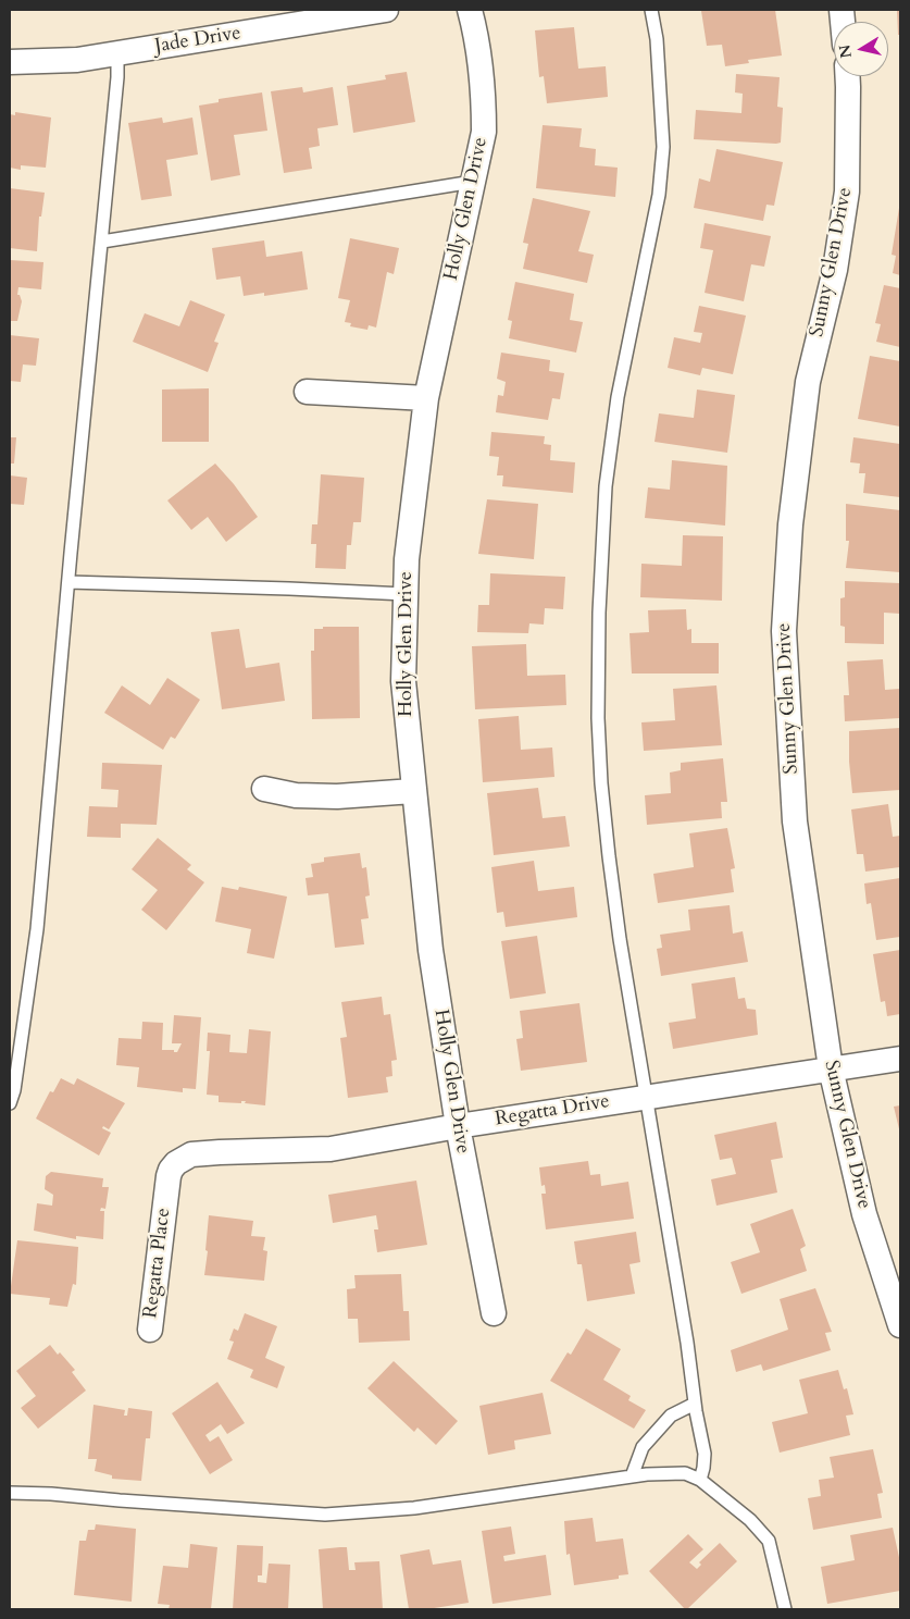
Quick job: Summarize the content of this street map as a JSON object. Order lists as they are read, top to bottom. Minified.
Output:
{"streets":{"street":["Jade Drive","Holly Glen Drive","Sunny Glen Drive","Regatta Drive","Regatta Place"]},"crossings":[["Holly Glen Drive","Regatta Drive"],["Sunny Glen Drive","Regatta Drive"],["Regatta Drive","Regatta Place"]],"north":"left"}
